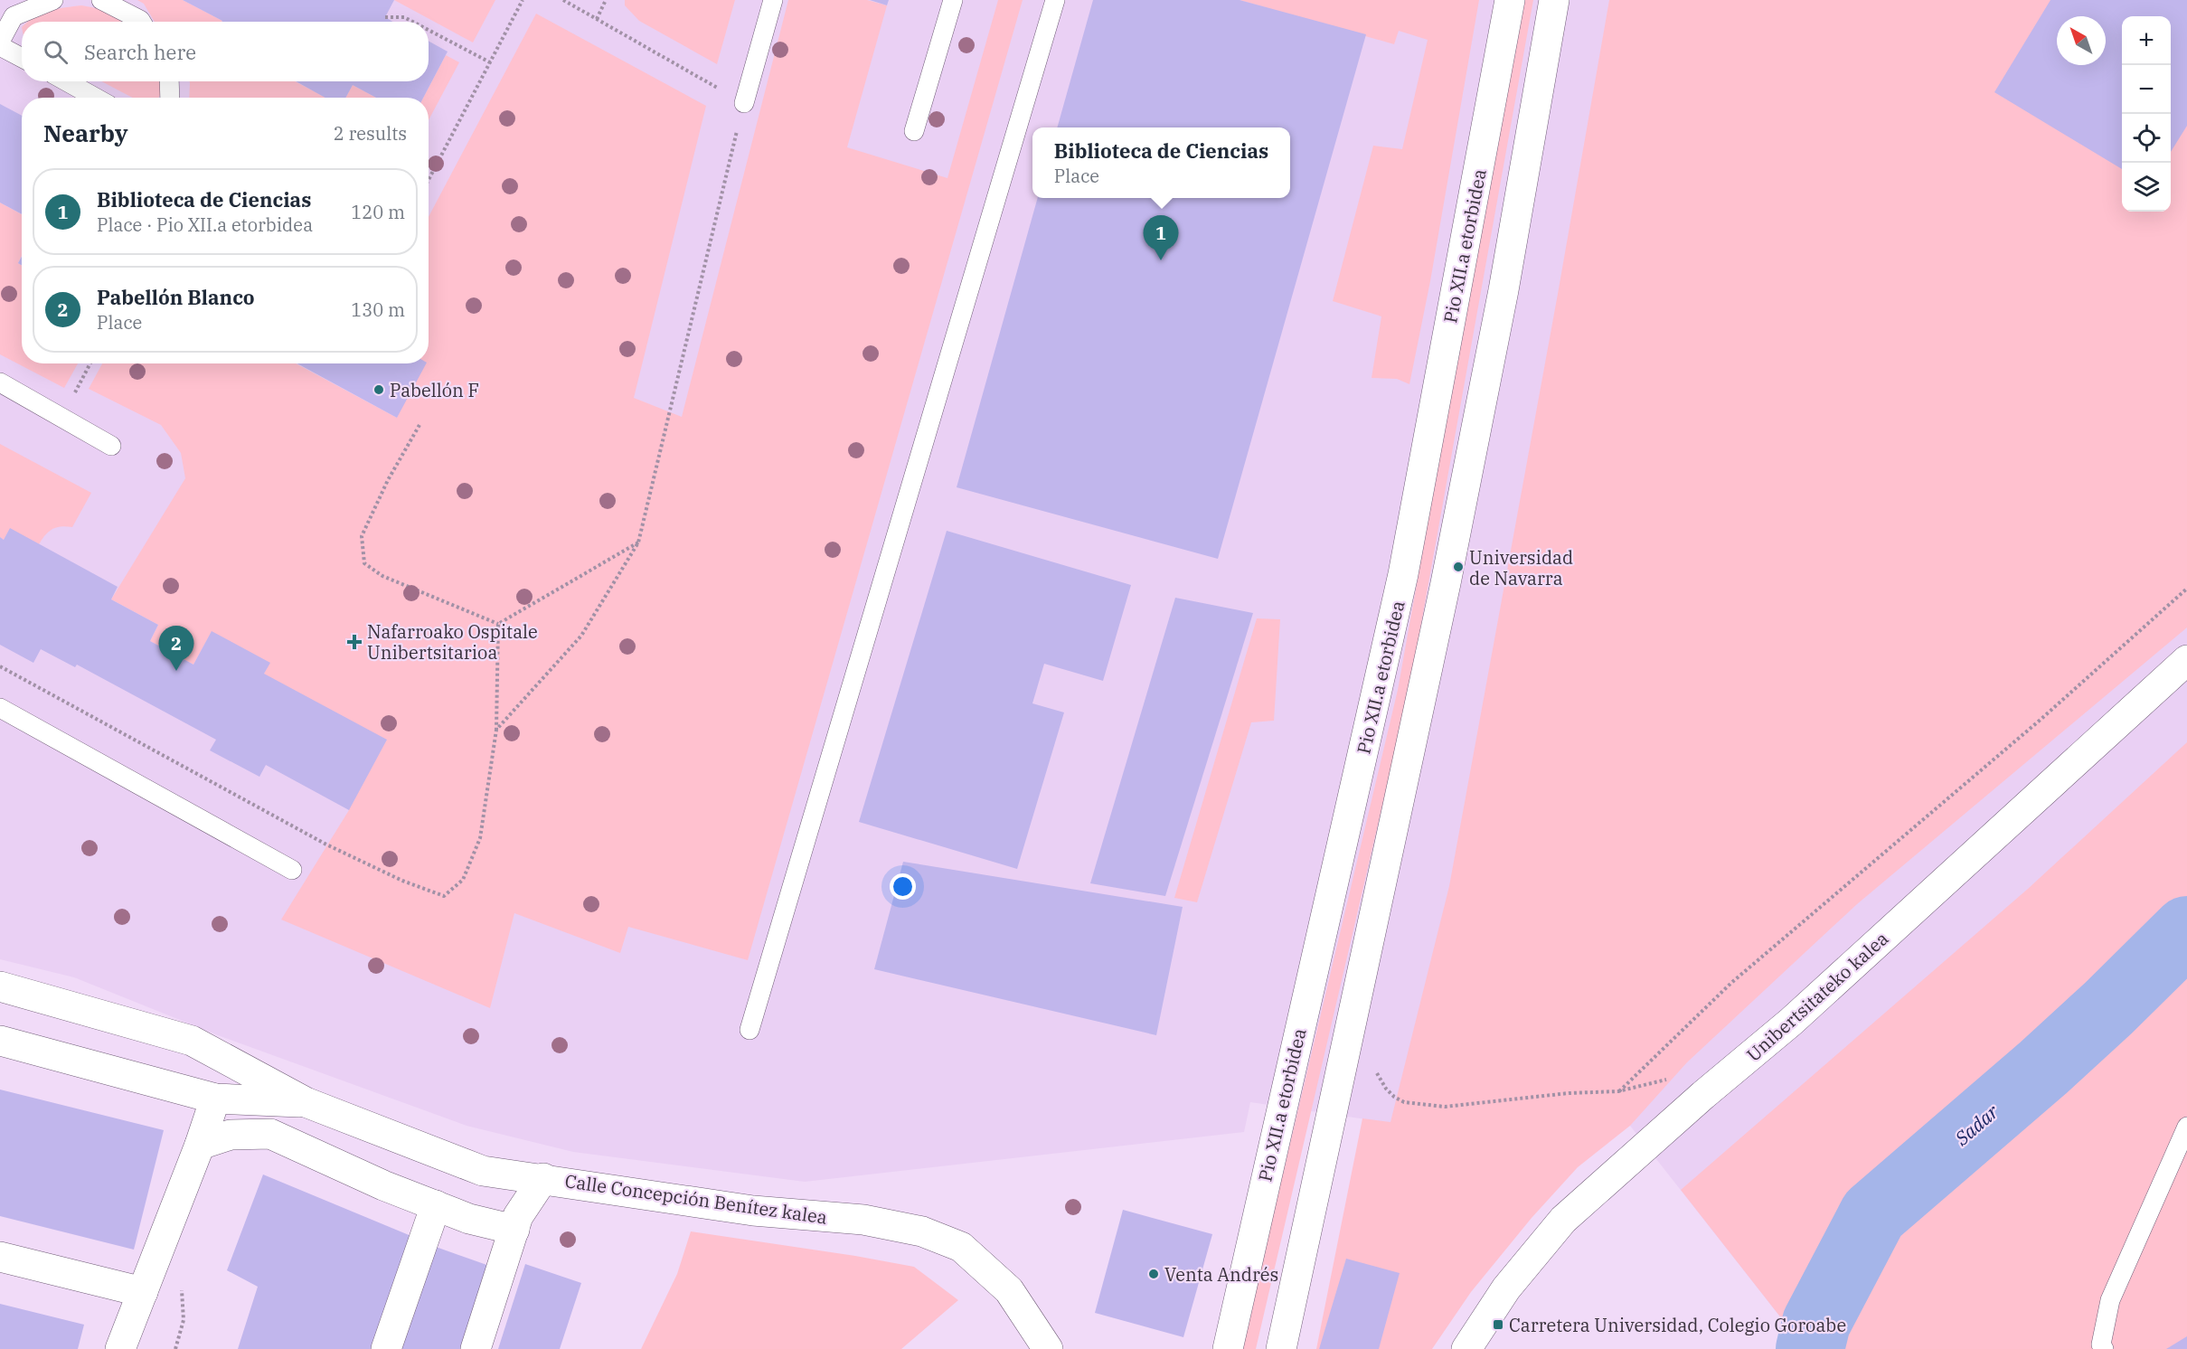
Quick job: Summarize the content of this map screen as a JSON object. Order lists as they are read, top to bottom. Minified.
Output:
{"streets":{"main road":["Pio XII.a etorbidea","Unibertsitateko kalea","Calle Concepción Benítez kalea"]},"water":["Sadar"],"places":{"other":["Pabellón F","Universidad de Navarra","Venta Andrés"],"health":["Nafarroako Ospitale Unibertsitarioa"],"transit":["Carretera Universidad, Colegio Goroabe"]},"north":"top left","page":{"map_buttons":["+","−"],"search":"Search here","heading":["Nearby","2 results"],"popup":["Biblioteca de Ciencias","Place"],"list":[{"mark":"1","name":"Biblioteca de Ciencias","note":"Place · Pio XII.a etorbidea","value":"120 m"},{"mark":"2","name":"Pabellón Blanco","note":"Place","value":"130 m"}],"pins":["1","2"]}}
